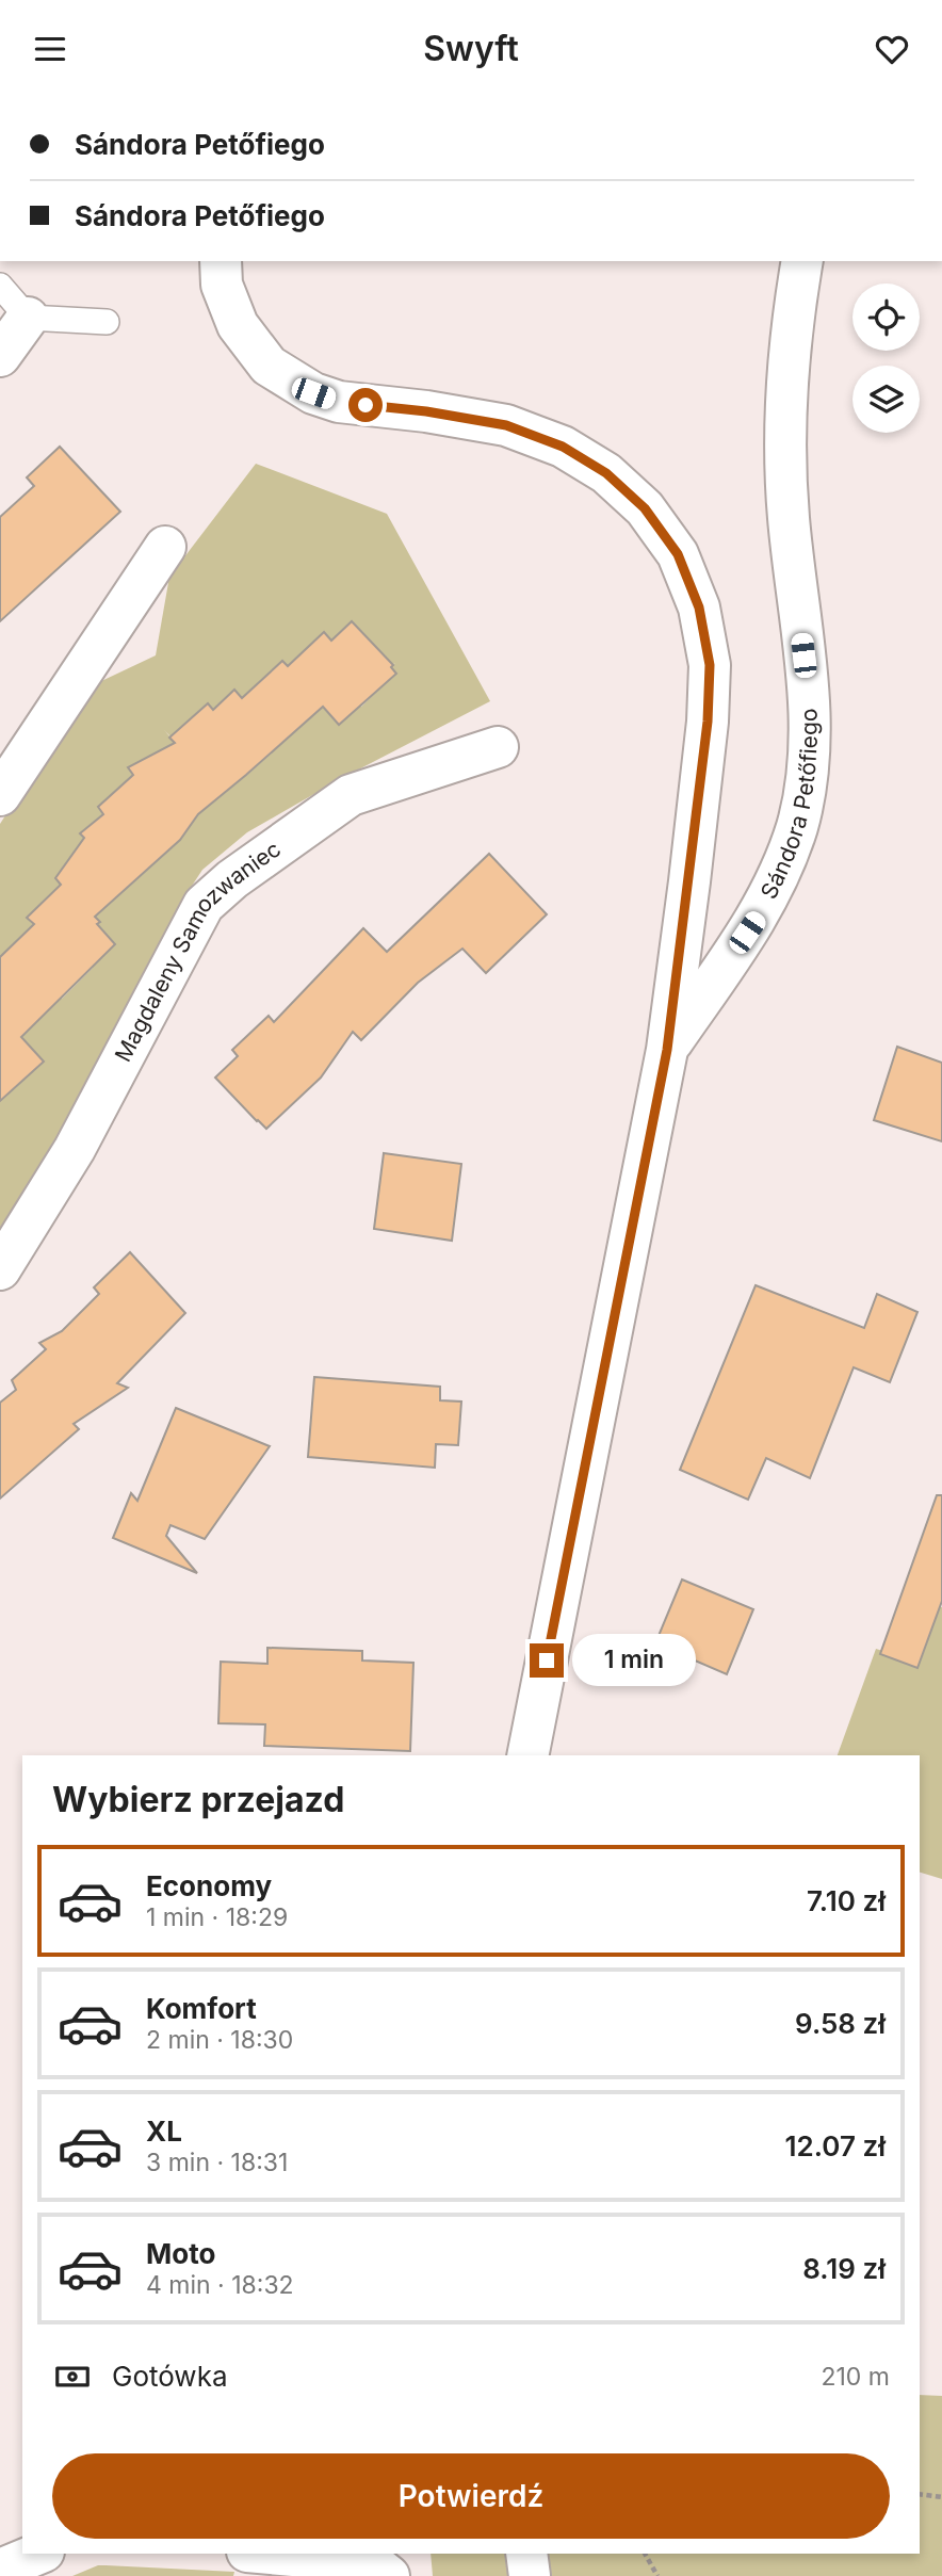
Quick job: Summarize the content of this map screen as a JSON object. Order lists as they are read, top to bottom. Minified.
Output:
{"streets":{"street":["Sándora Petőfiego","Magdaleny Samozwaniec"]},"page":{"header":"Swyft","banner":["Sándora Petőfiego","Sándora Petőfiego"],"bubble":"1 min","heading":"Wybierz przejazd","list":[{"name":"Economy","note":"1 min · 18:29","value":"7.10 zł"},{"name":"Komfort","note":"2 min · 18:30","value":"9.58 zł"},{"name":"XL","note":"3 min · 18:31","value":"12.07 zł"},{"name":"Moto","note":"4 min · 18:32","value":"8.19 zł"}],"pay":["Gotówka","210 m"],"buttons":"Potwierdź"}}
